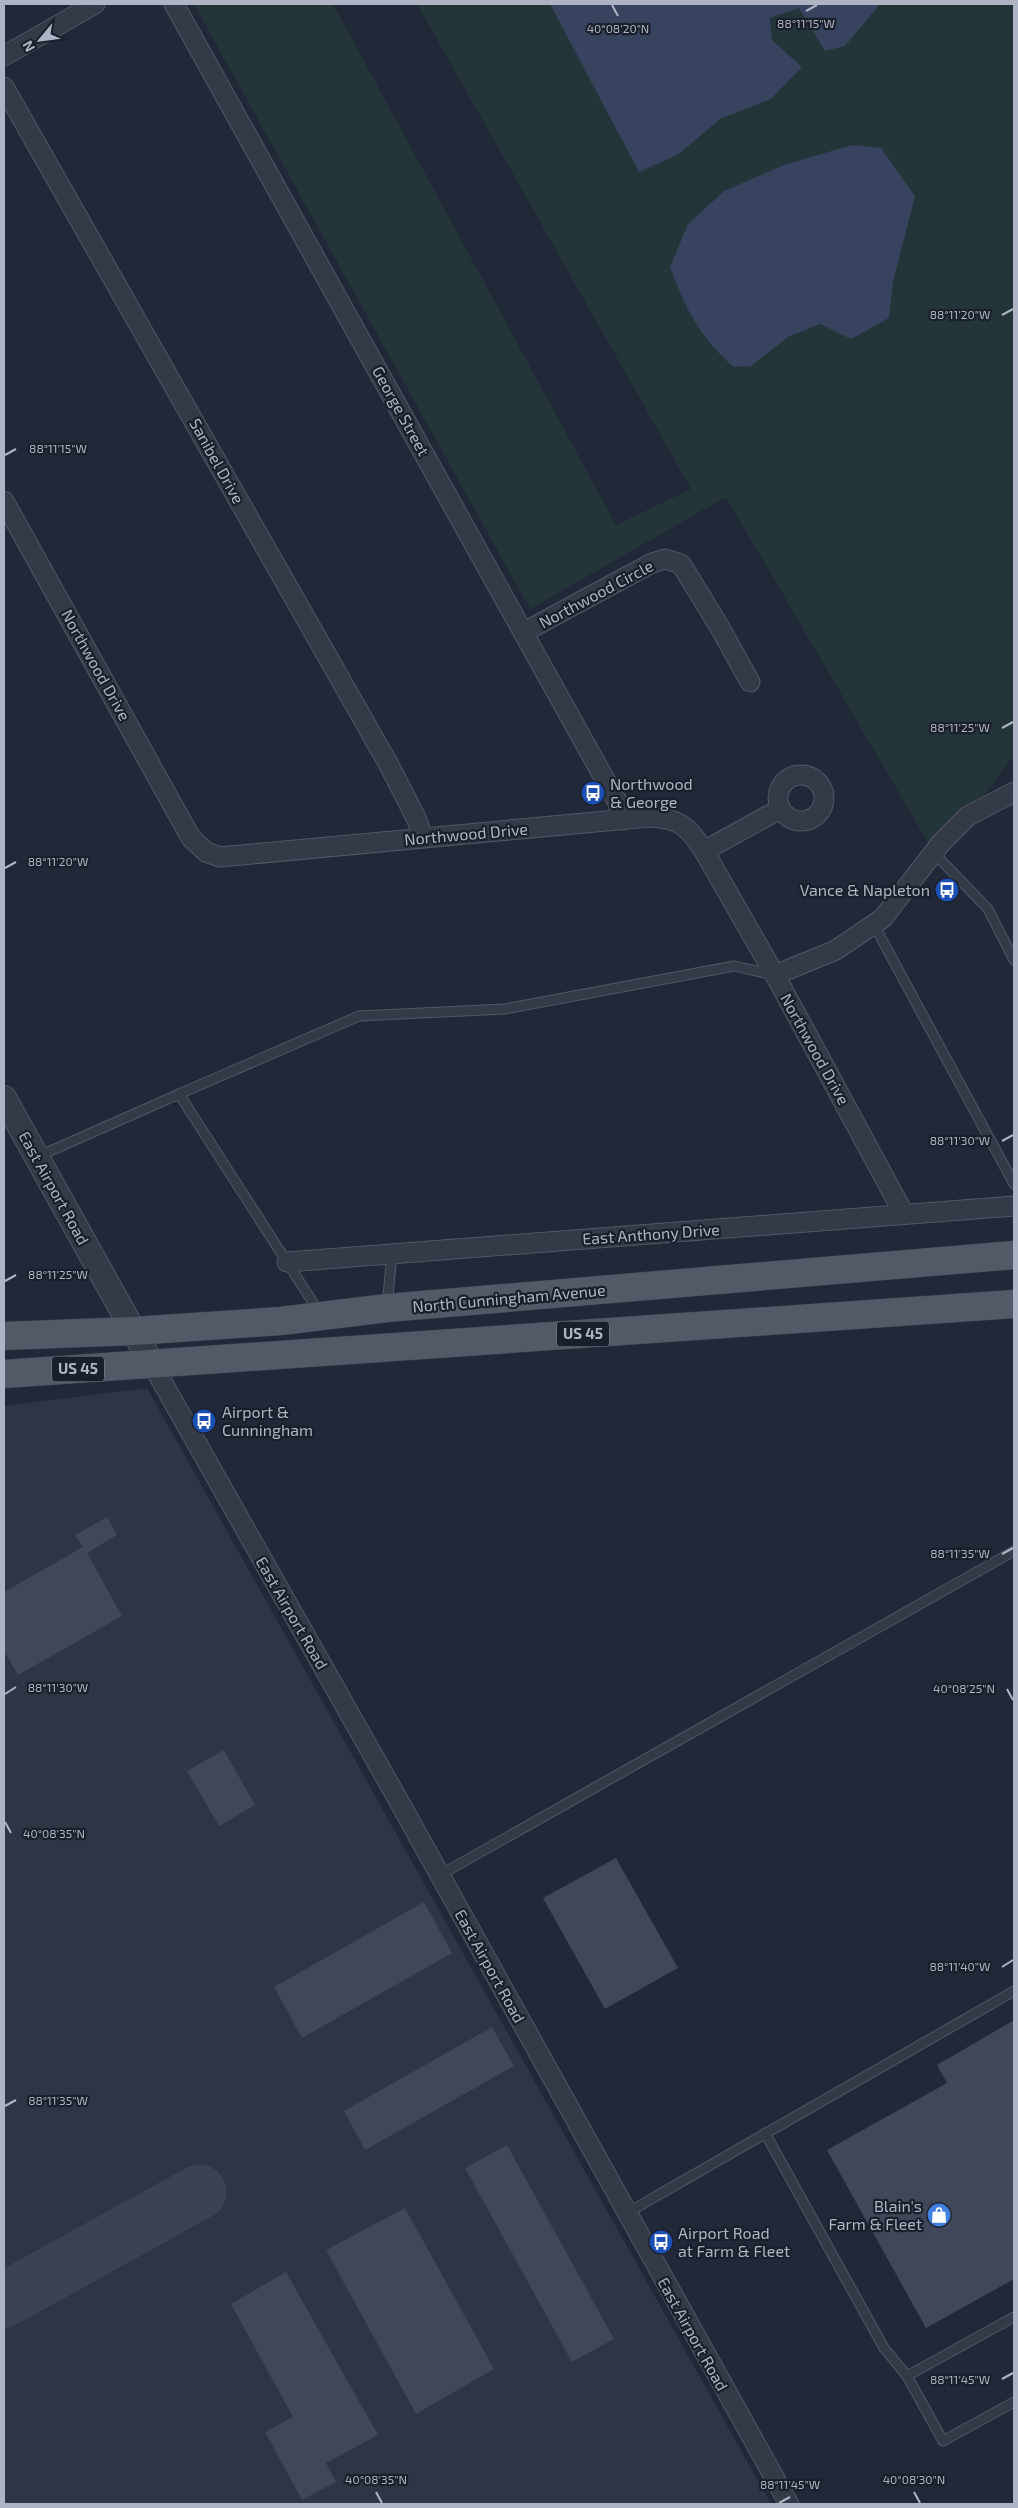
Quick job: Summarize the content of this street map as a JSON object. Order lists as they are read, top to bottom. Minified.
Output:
{"streets":{"main road":["North Cunningham Avenue","US 45"],"street":["George Street","Sanibel Drive","Northwood Circle","Northwood Drive","East Airport Road","East Anthony Drive"]},"crossings":[["George Street","Northwood Circle"],["George Street","Northwood Drive"],["Sanibel Drive","Northwood Drive"],["Northwood Drive","East Anthony Drive"],["East Airport Road","North Cunningham Avenue"],["East Airport Road","US 45"]],"places":{"bus stop":["Northwood & George","Vance & Napleton","Airport & Cunningham","Airport Road at Farm & Fleet"],"shop":["Blain's Farm & Fleet"]},"north":"bottom left","coordinates":["88°11'15\"W","40°08'20\"N","88°11'20\"W","88°11'25\"W","88°11'30\"W","88°11'35\"W","40°08'25\"N","40°08'35\"N","88°11'40\"W","88°11'45\"W","40°08'30\"N"]}
